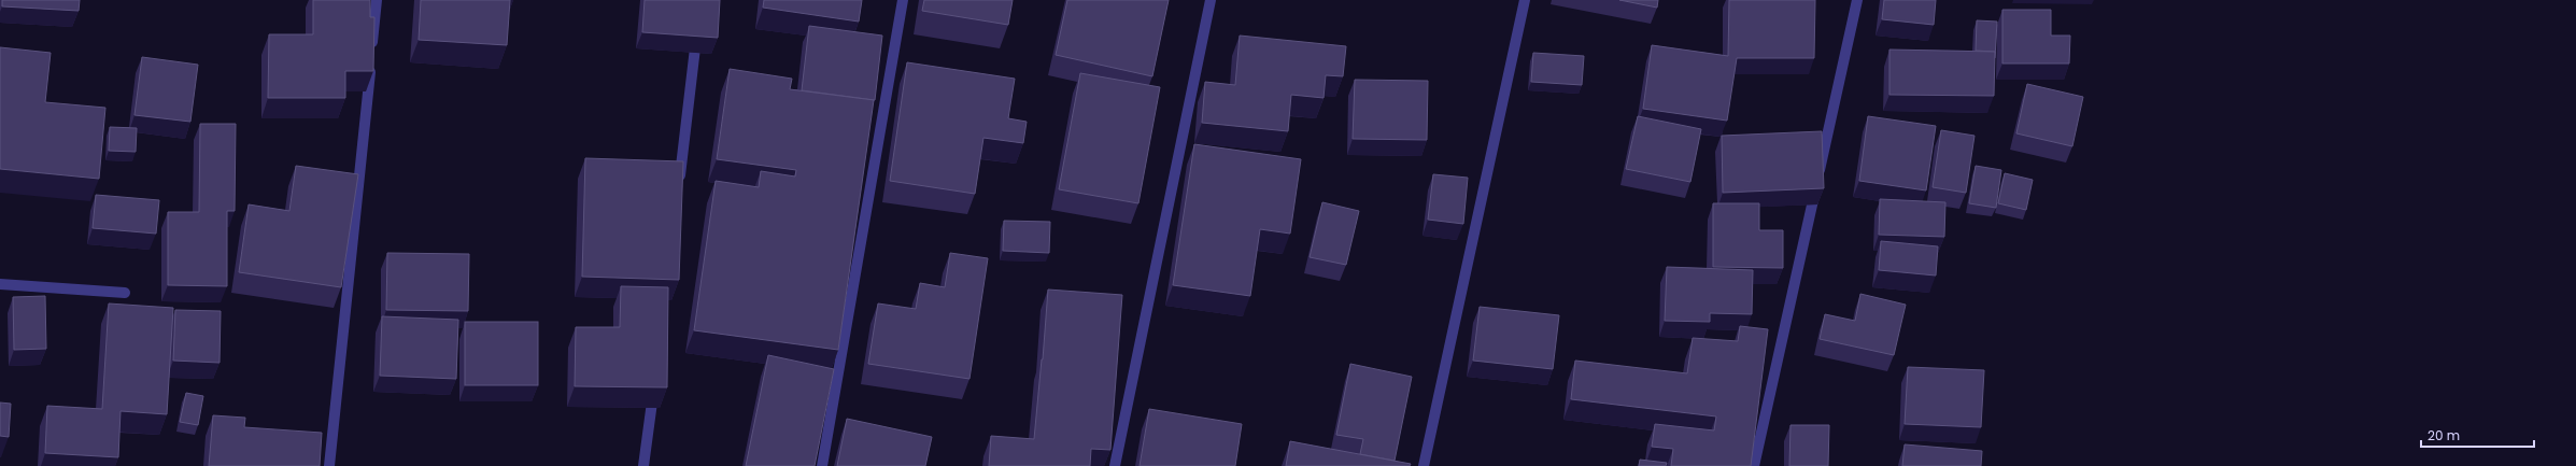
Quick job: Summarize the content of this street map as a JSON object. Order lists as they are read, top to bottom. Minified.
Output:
{"scale_bar":"20 m"}
